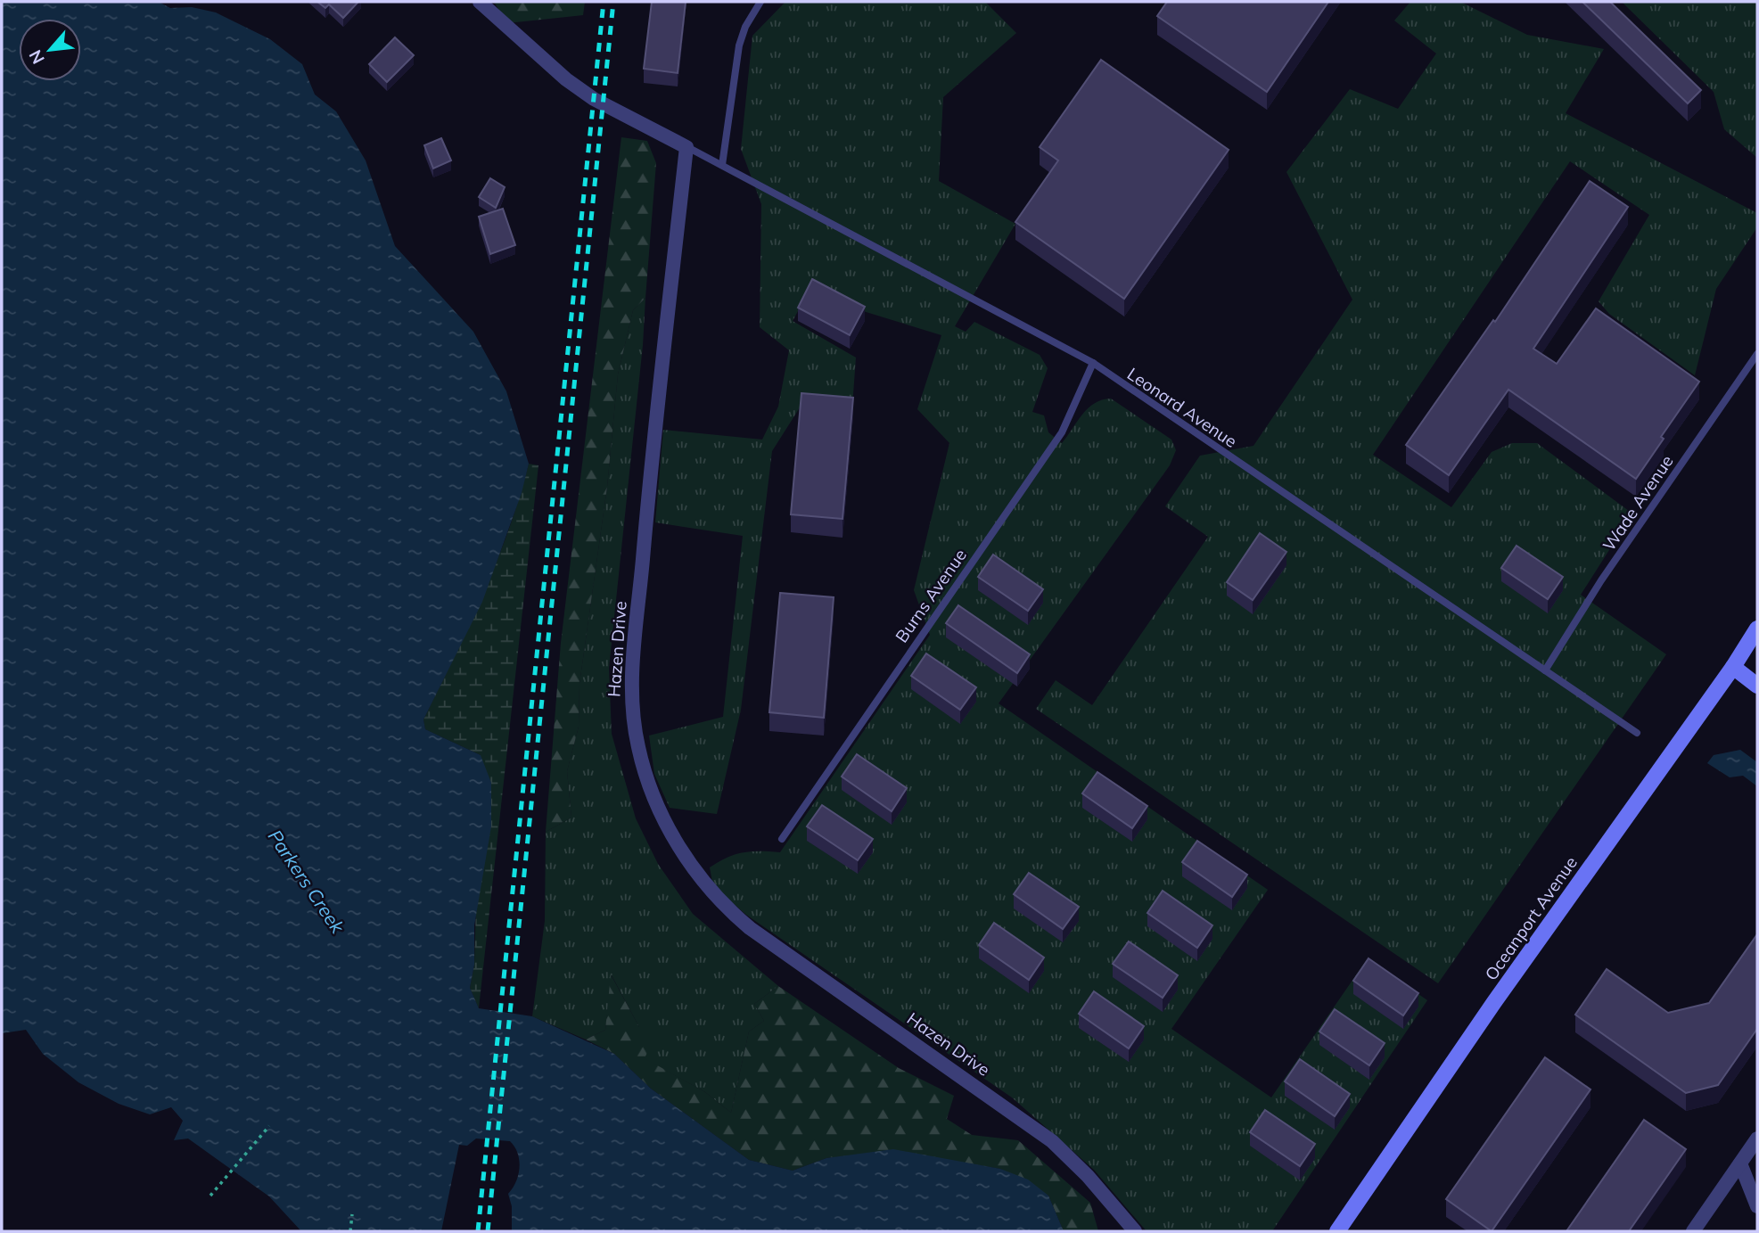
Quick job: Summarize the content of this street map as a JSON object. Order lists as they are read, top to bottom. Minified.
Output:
{"streets":{"main road":["Oceanport Avenue"],"street":["Hazen Drive"],"lane":["Leonard Avenue","Wade Avenue","Burns Avenue"]},"crossings":[["Leonard Avenue","Wade Avenue"],["Leonard Avenue","Burns Avenue"],["Leonard Avenue","Hazen Drive"]],"water":["Parkers Creek"],"north":"bottom left"}
